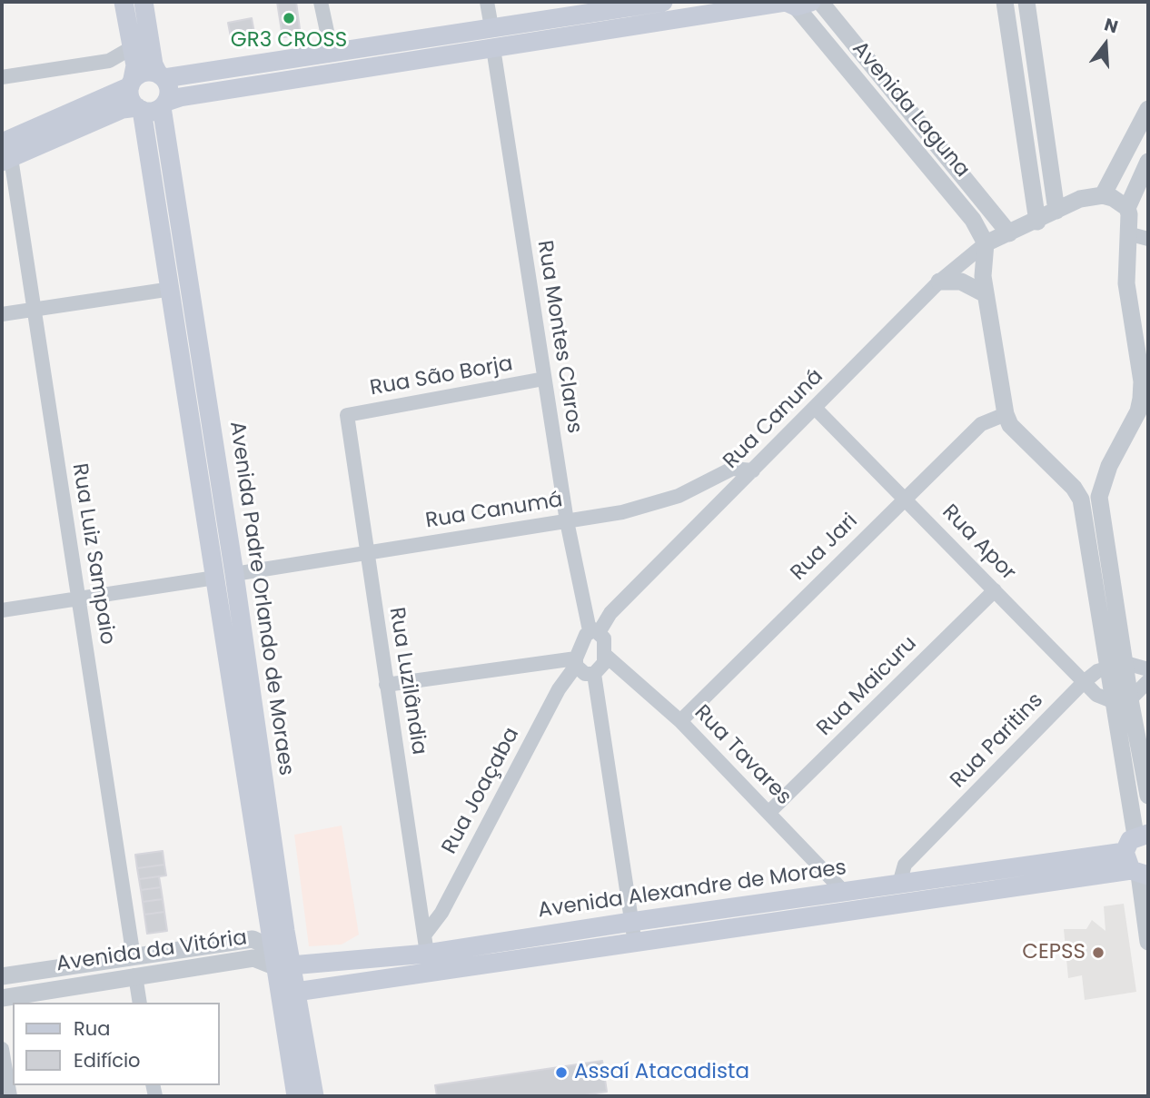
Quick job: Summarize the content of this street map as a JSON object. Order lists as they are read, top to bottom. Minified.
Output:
{"streets":{"main road":["Avenida Padre Orlando de Moraes","Avenida Alexandre de Moraes"],"street":["Avenida Laguna","Rua Montes Claros","Rua São Borja","Rua Canuná","Rua Canumá","Rua Apor","Rua Jari","Rua Luiz Sampaio","Rua Luzilândia","Rua Maicuru","Rua Paritins","Rua Tavares","Rua Joaçaba","Avenida da Vitória"]},"crossings":[["Avenida Laguna","Rua Canuná"],["Rua Montes Claros","Rua São Borja"],["Rua Montes Claros","Rua Canuná"],["Rua Montes Claros","Rua Canumá"],["Rua Montes Claros","Rua Tavares"],["Rua São Borja","Rua Luzilândia"],["Rua Canuná","Rua Canumá"],["Rua Canuná","Rua Apor"],["Rua Canuná","Rua Joaçaba"],["Rua Canumá","Rua Luiz Sampaio"],["Rua Canumá","Avenida Padre Orlando de Moraes"],["Rua Canumá","Rua Luzilândia"],["Rua Apor","Rua Jari"],["Rua Apor","Rua Maicuru"],["Rua Apor","Rua Paritins"],["Rua Jari","Rua Tavares"],["Rua Luiz Sampaio","Avenida da Vitória"],["Avenida Padre Orlando de Moraes","Avenida Alexandre de Moraes"],["Avenida Padre Orlando de Moraes","Avenida da Vitória"],["Rua Luzilândia","Rua Joaçaba"],["Rua Luzilândia","Avenida Alexandre de Moraes"],["Rua Maicuru","Rua Tavares"],["Rua Paritins","Avenida Alexandre de Moraes"],["Rua Tavares","Avenida Alexandre de Moraes"],["Rua Joaçaba","Avenida Alexandre de Moraes"],["Avenida Alexandre de Moraes","Avenida da Vitória"]],"places":["GR3 CROSS","CEPSS","Assaí Atacadista"],"legend":["Rua","Edifício"],"north":"top"}
